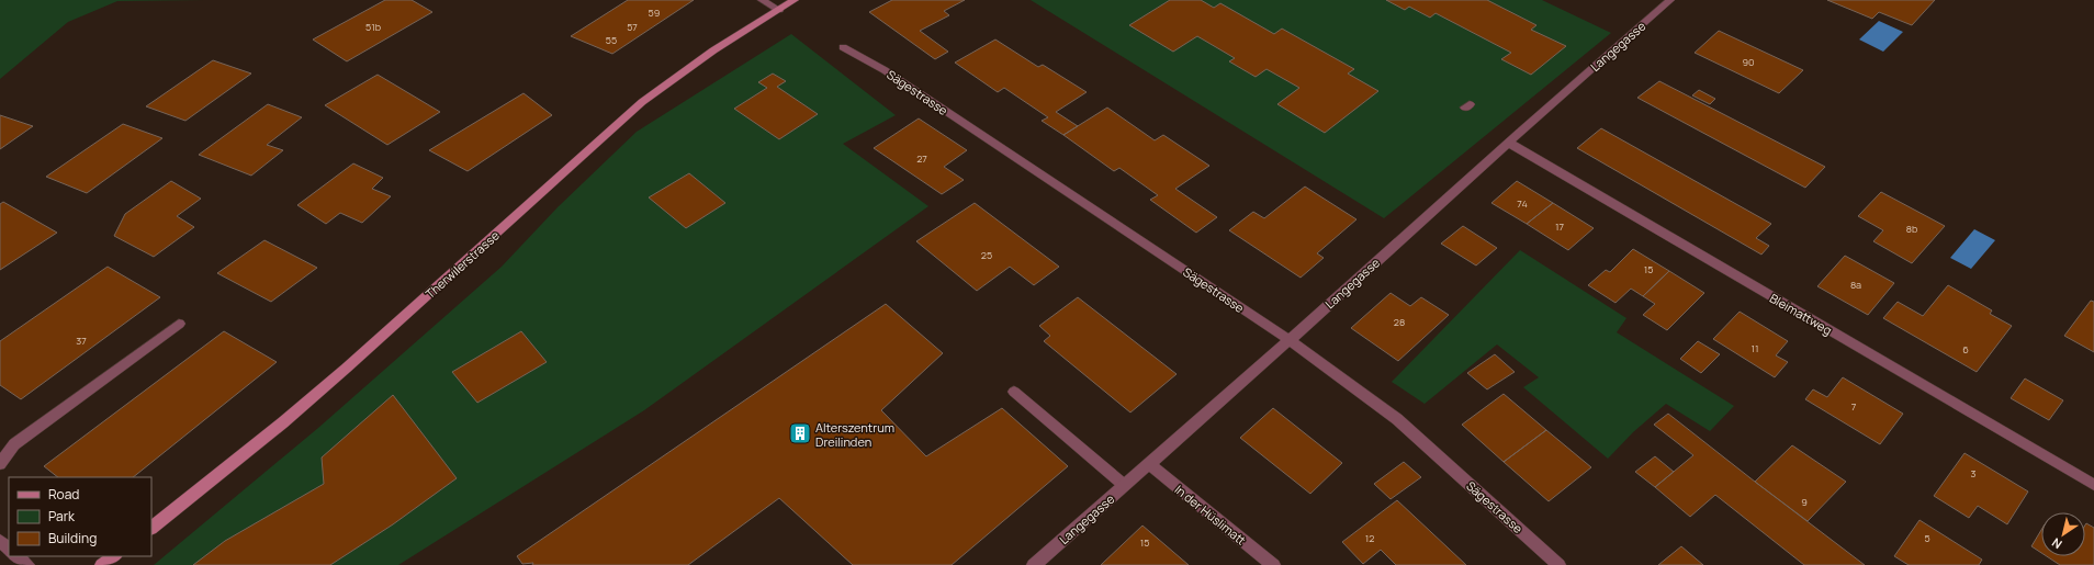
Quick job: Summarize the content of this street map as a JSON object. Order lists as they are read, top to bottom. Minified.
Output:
{"streets":{"main road":["Therwilerstrasse"],"street":["Langegasse","Sägestrasse","Bleimattweg","In der Hüslimatt"]},"crossings":[["Langegasse","Sägestrasse"],["Langegasse","Bleimattweg"],["Langegasse","In der Hüslimatt"]],"places":{"building":["Alterszentrum Dreilinden"]},"house_numbers":["59","51b","57","55","90","27","74","17","8b","25","15","8a","28","37","11","6","7","3","9","12","5","15"],"legend":["Road","Park","Building"],"north":"bottom left"}
